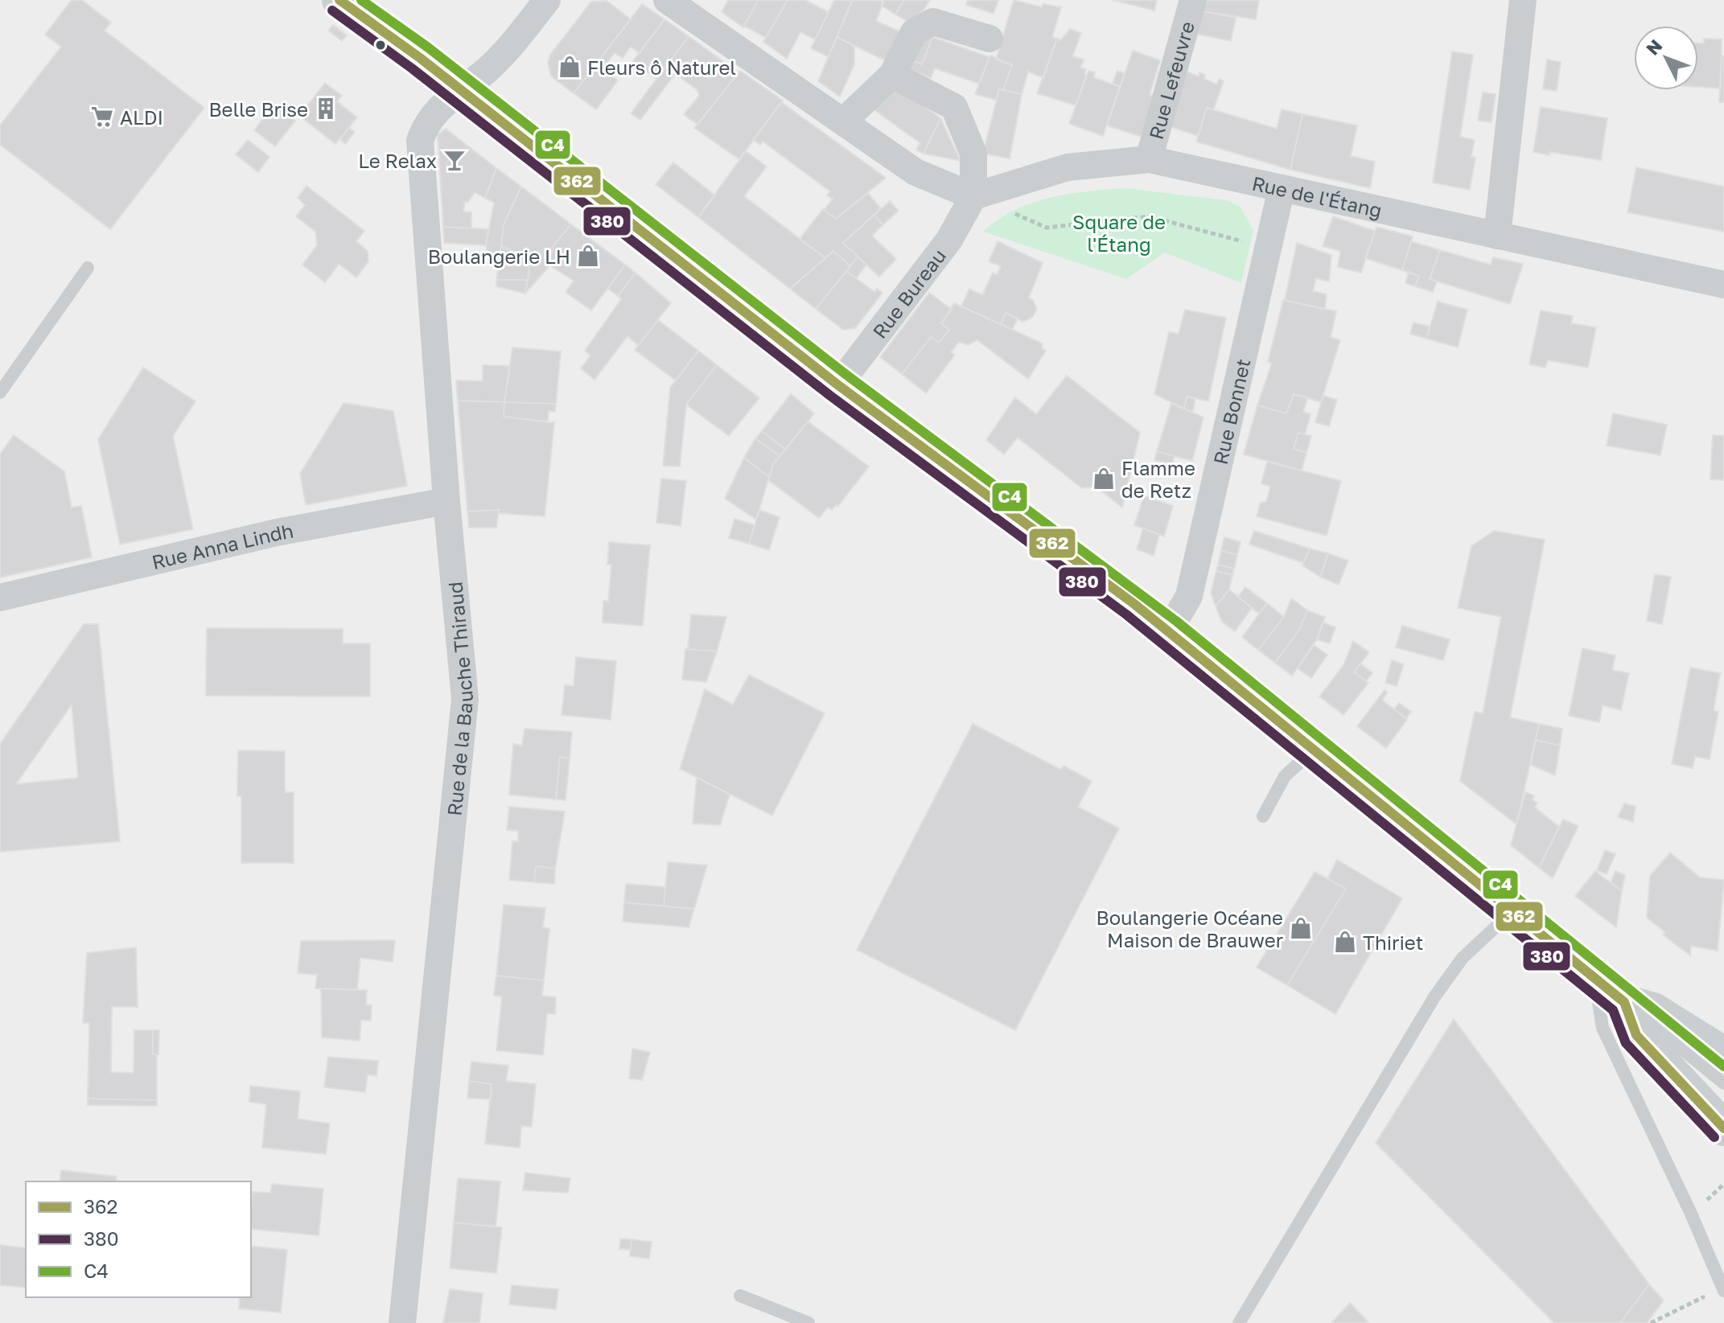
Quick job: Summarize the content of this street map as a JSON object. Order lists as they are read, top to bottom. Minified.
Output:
{"streets":{"street":["Rue Lefeuvre","Rue de l'Étang","Rue Bureau","Rue Bonnet","Rue Anna Lindh","Rue de la Bauche Thiraud"]},"crossings":[["Rue Lefeuvre","Rue de l'Étang"],["Rue de l'Étang","Rue Bureau"],["Rue de l'Étang","Rue Bonnet"],["Rue Anna Lindh","Rue de la Bauche Thiraud"]],"parks":["Square de l'Étang"],"places":{"shop":["Fleurs ô Naturel","Boulangerie LH","Flamme de Retz","Boulangerie Océane Maison de Brauwer","Thiriet"],"building":["Belle Brise"],"supermarket":["ALDI"],"bar":["Le Relax"]},"lines":["transit line 362","transit line C4","transit line 380"],"legend":["362","380","C4"],"north":"top left"}
